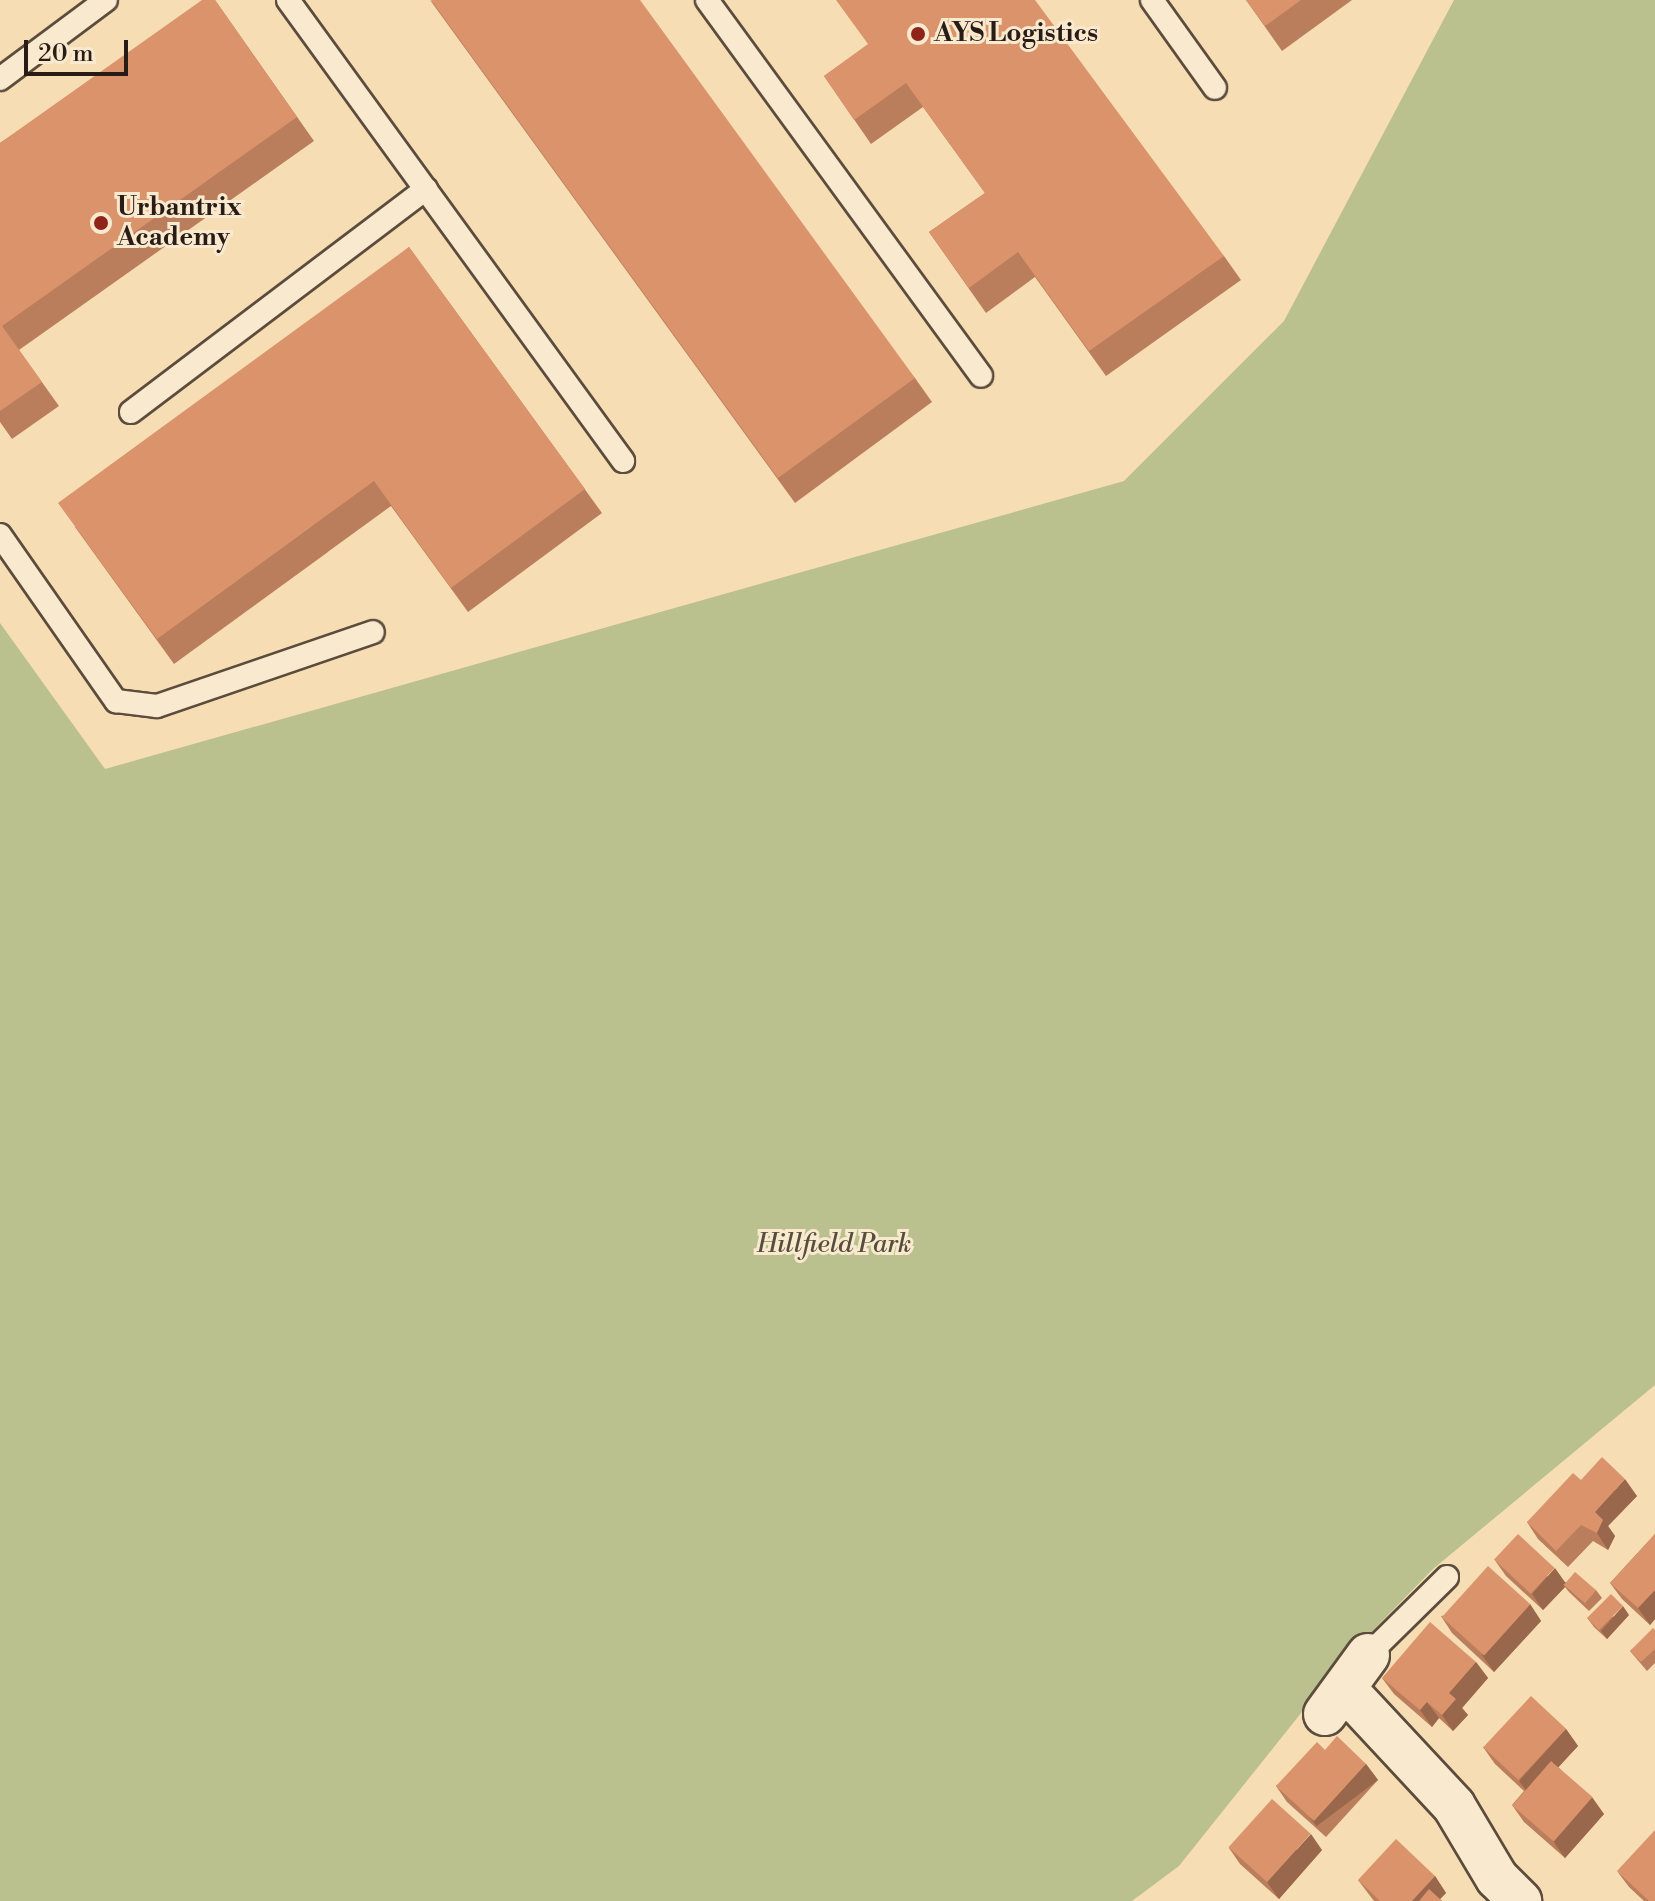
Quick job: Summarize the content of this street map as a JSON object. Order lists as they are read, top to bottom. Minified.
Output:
{"parks":["Hillfield Park"],"places":["AYS Logistics","Urbantrix Academy"],"scale_bar":"20 m"}
